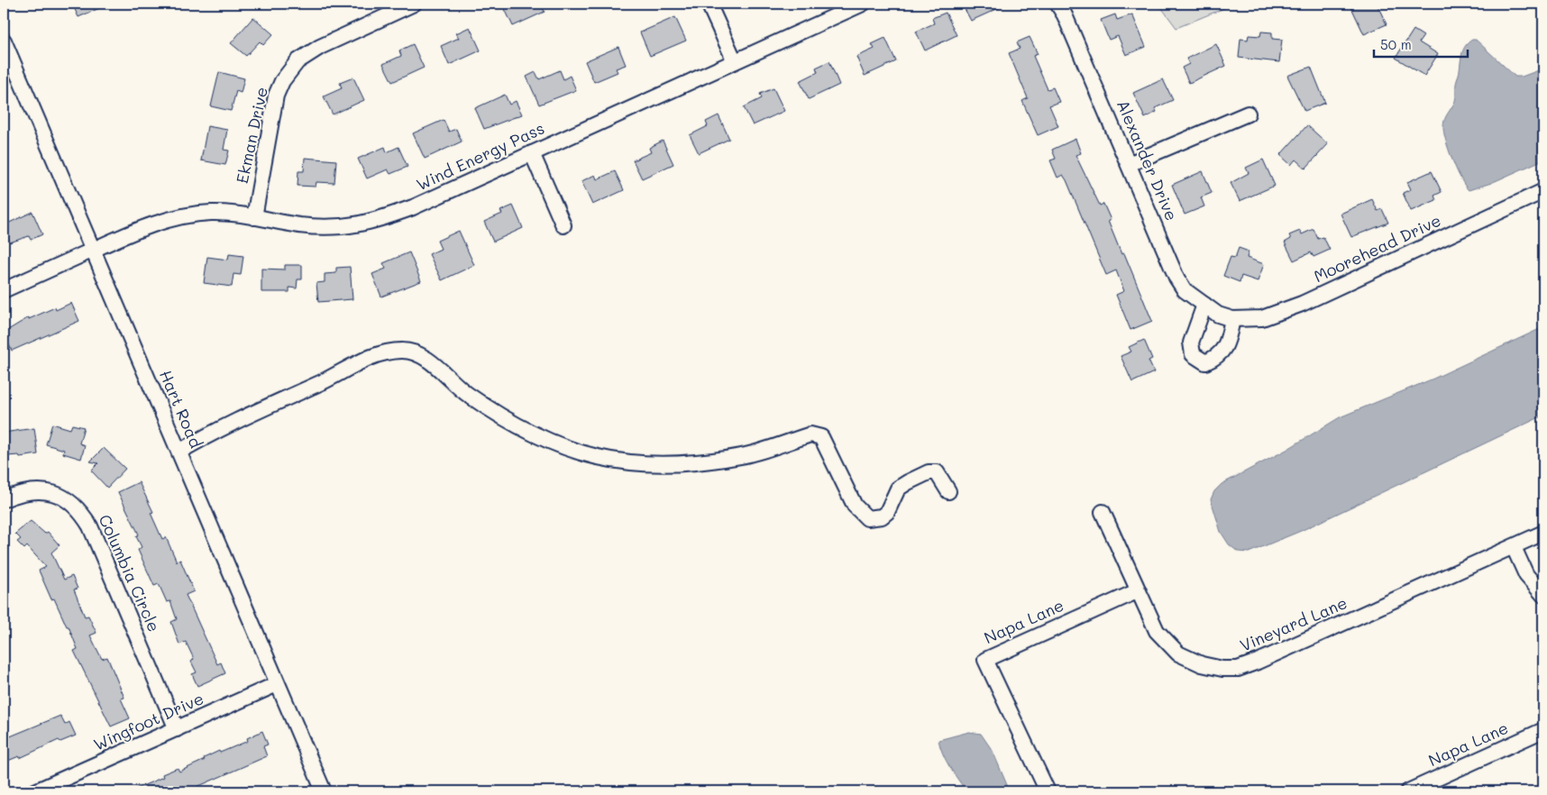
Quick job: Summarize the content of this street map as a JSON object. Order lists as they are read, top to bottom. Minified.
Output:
{"streets":{"street":["Ekman Drive","Wind Energy Pass","Alexander Drive","Moorehead Drive","Hart Road","Columbia Circle","Napa Lane","Vineyard Lane","Wingfoot Drive"]},"crossings":[["Ekman Drive","Wind Energy Pass"],["Wind Energy Pass","Hart Road"],["Alexander Drive","Moorehead Drive"],["Hart Road","Wingfoot Drive"],["Columbia Circle","Wingfoot Drive"],["Napa Lane","Vineyard Lane"]],"scale_bar":"50 m"}
